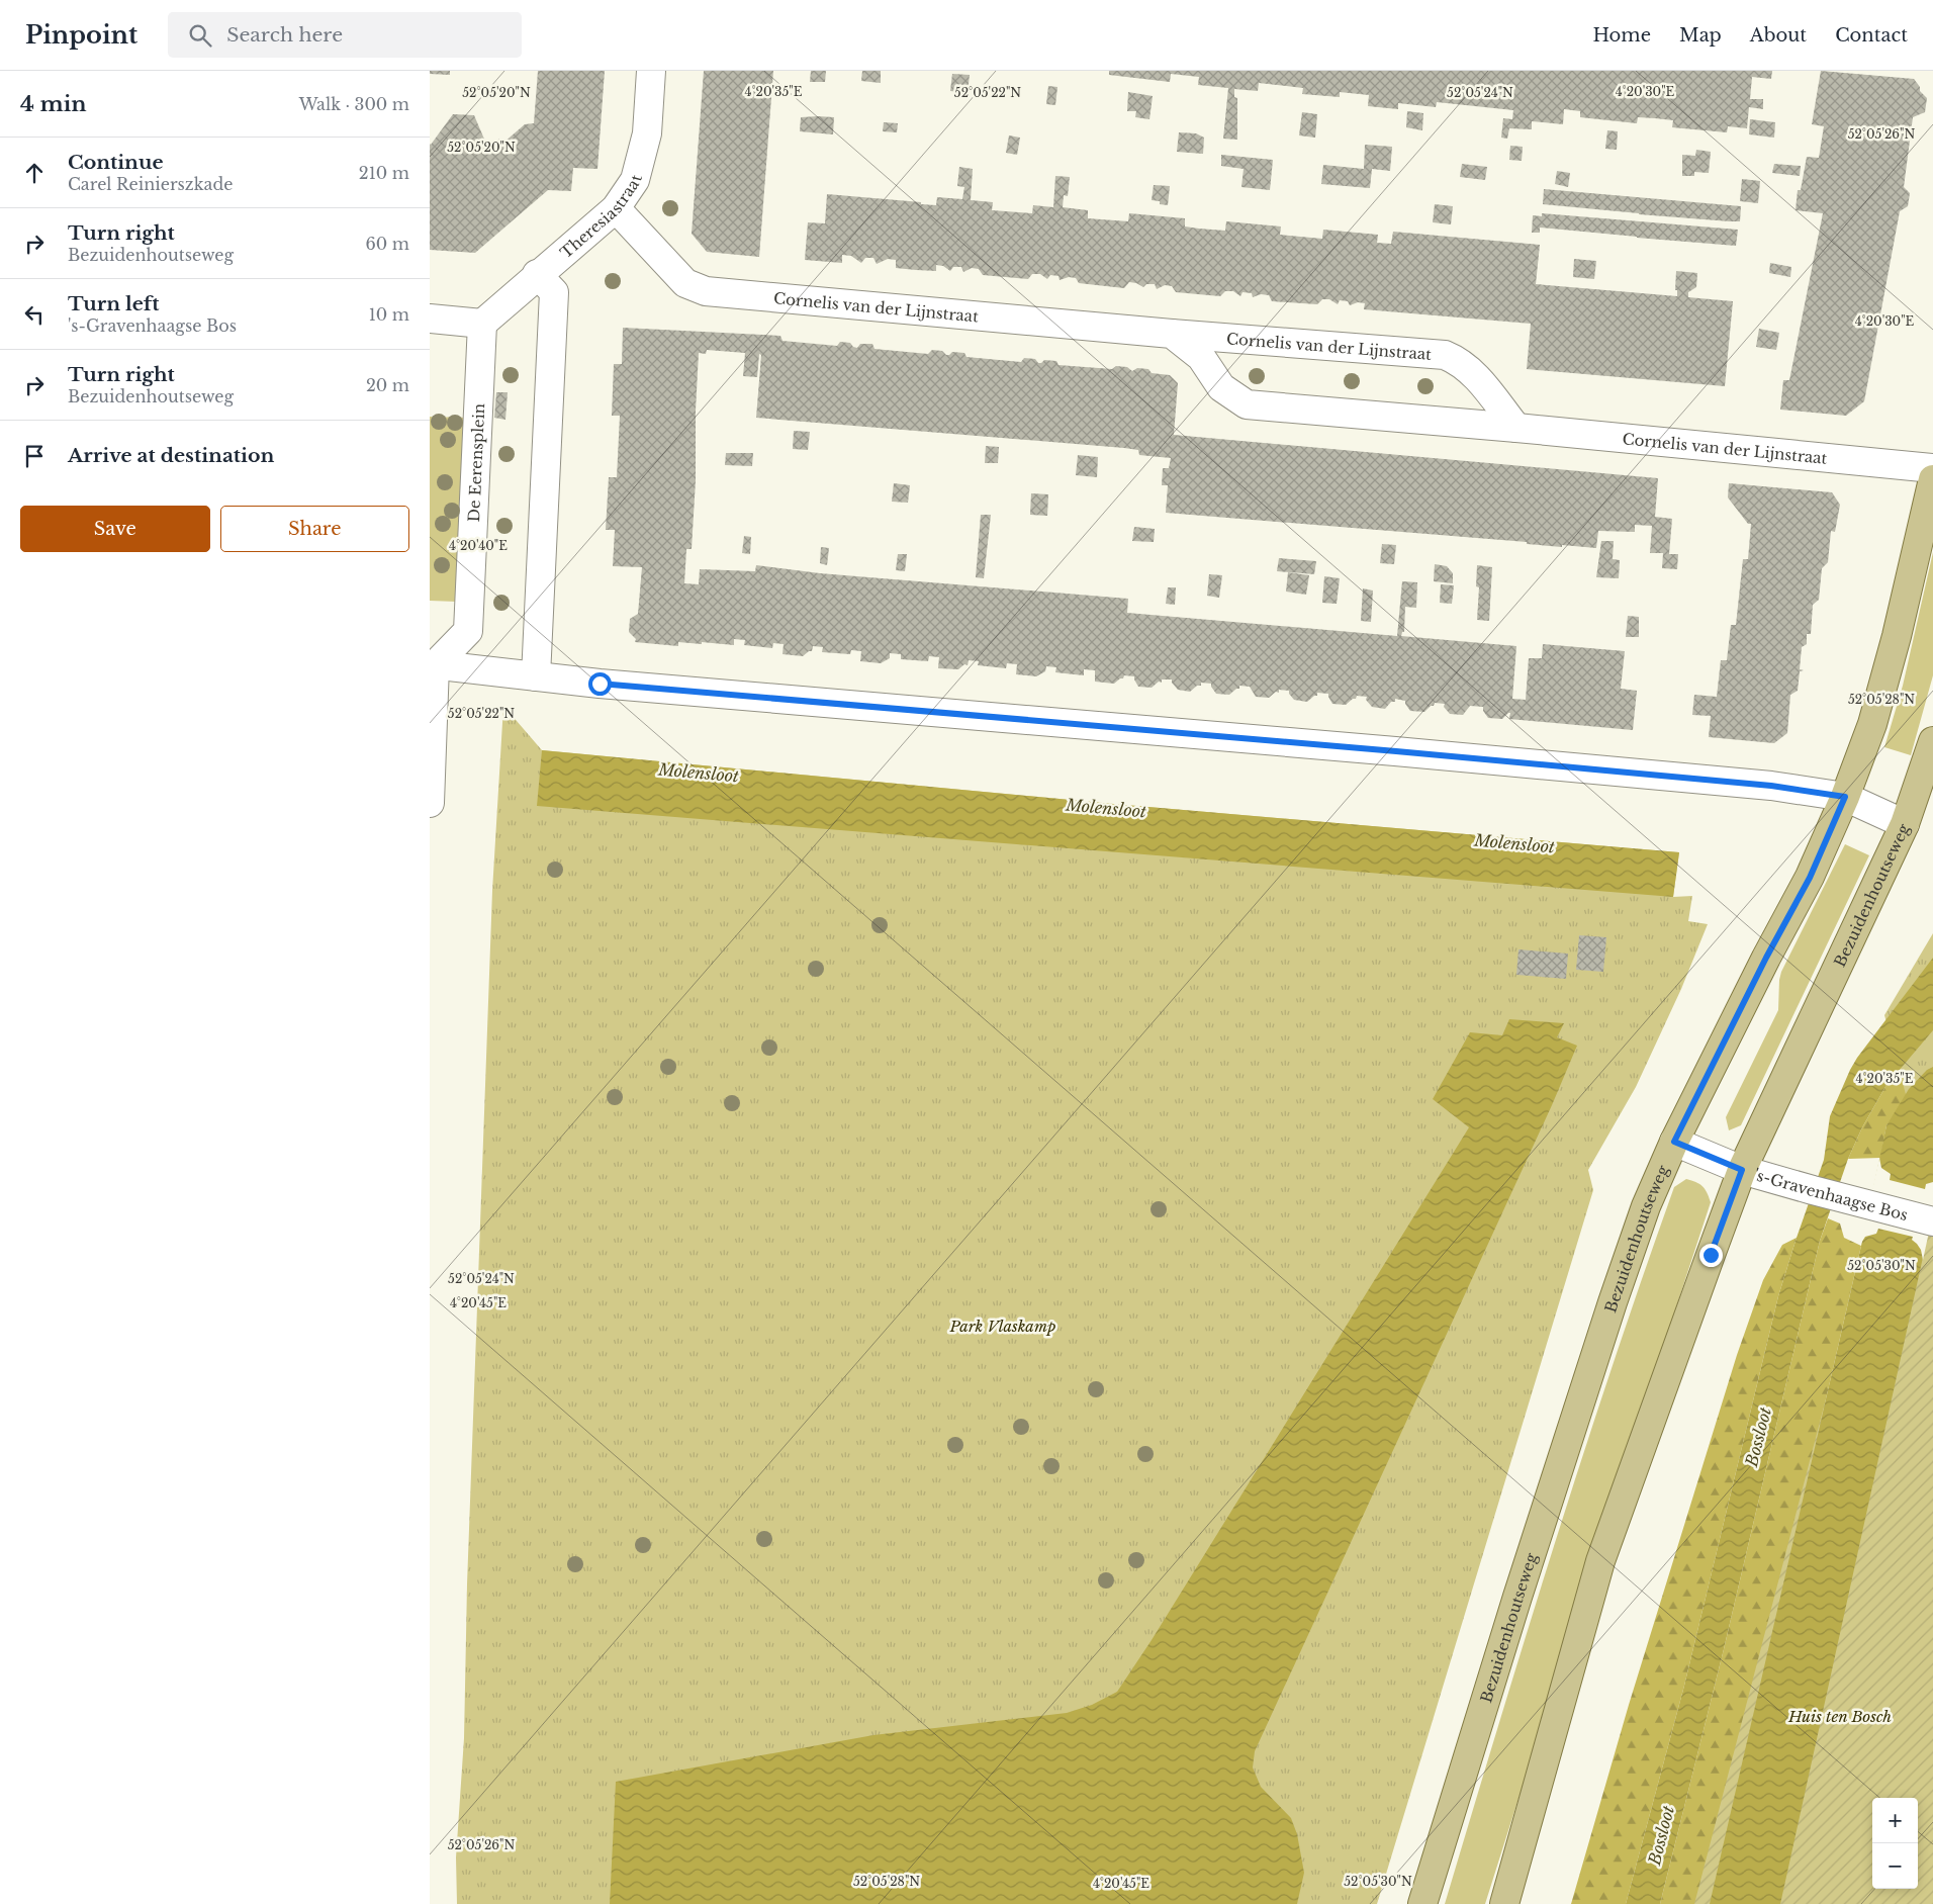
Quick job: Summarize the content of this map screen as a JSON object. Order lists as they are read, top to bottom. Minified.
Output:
{"streets":{"main road":["Bezuidenhoutseweg"],"street":["Theresiastraat","Cornelis van der Lijnstraat","De Eerensplein","'s-Gravenhaagse Bos"]},"crossings":[["Theresiastraat","Cornelis van der Lijnstraat"],["Theresiastraat","De Eerensplein"],["Bezuidenhoutseweg","'s-Gravenhaagse Bos"]],"water":["Molensloot","Bossloot"],"parks":["Park Vlaskamp","Huis ten Bosch"],"page":{"header":"Pinpoint","search":"Search here","nav":["Home","Map","About","Contact"],"heading":["4 min","Walk · 300 m"],"list":[["Continue","Carel Reinierszkade","210 m"],["Turn right","Bezuidenhoutseweg","60 m"],["Turn left","'s-Gravenhaagse Bos","10 m"],["Turn right","Bezuidenhoutseweg","20 m"],"Arrive at destination"],"buttons":["Save","Share"],"map_buttons":["+","−"]},"coordinates":["4°20'35\"E","4°20'30\"E","52°05'24\"N","52°05'20\"N","52°05'22\"N","52°05'26\"N","4°20'40\"E","52°05'28\"N","52°05'30\"N","4°20'45\"E"]}
